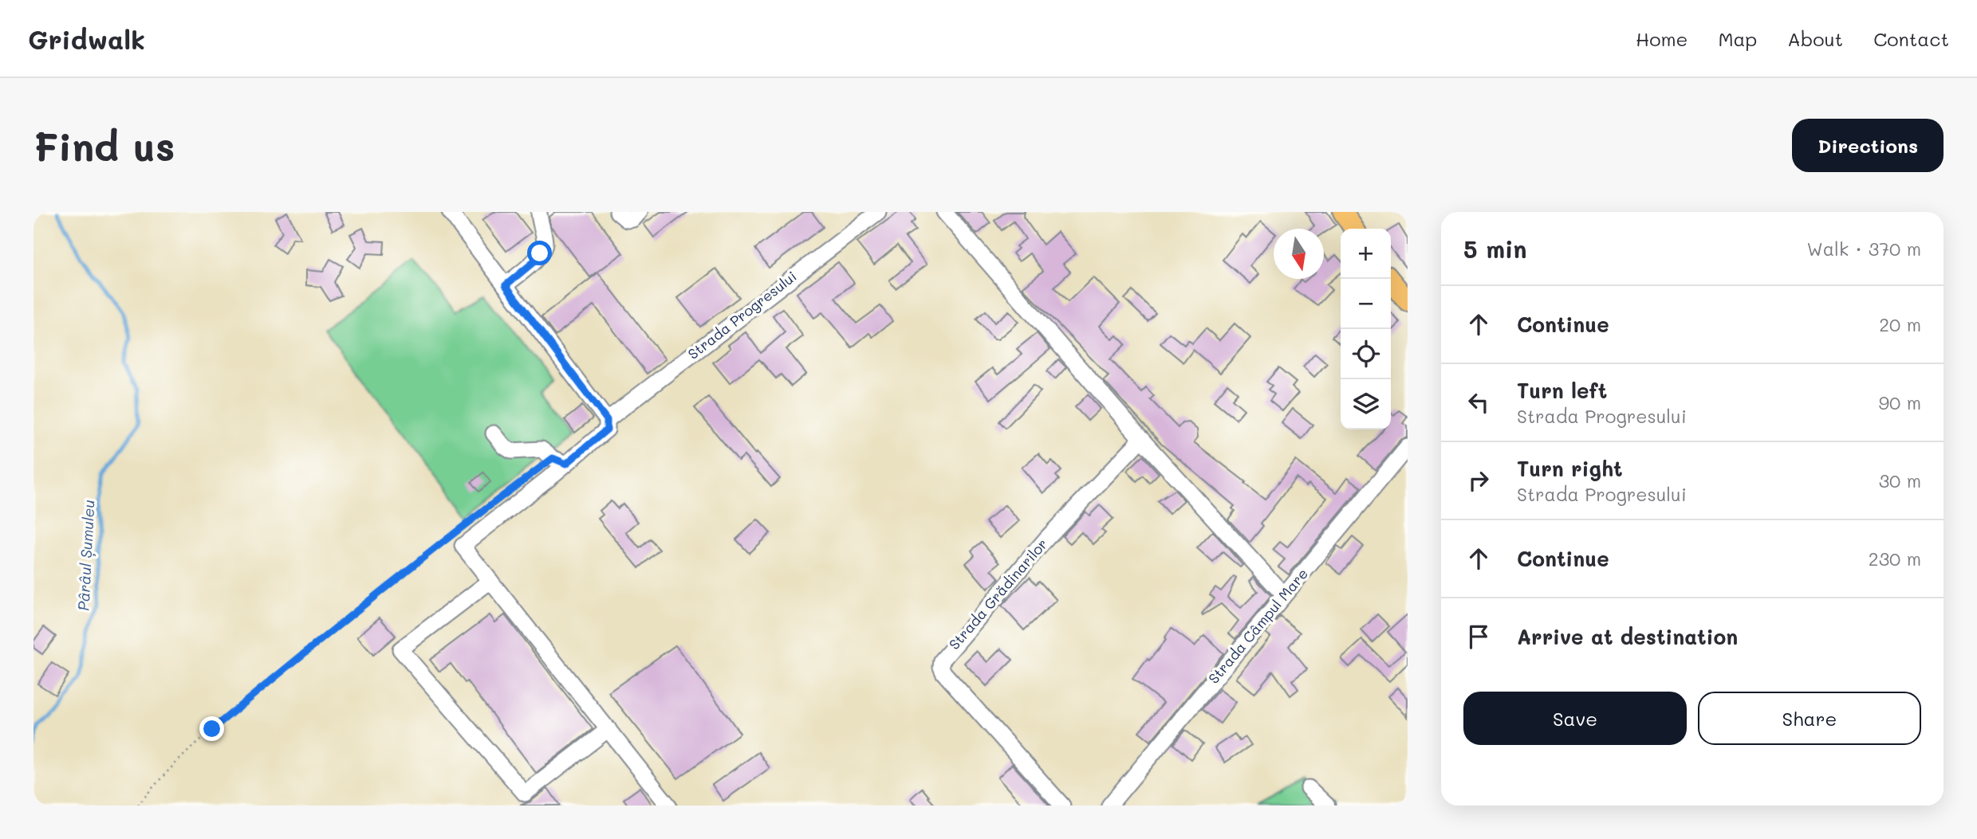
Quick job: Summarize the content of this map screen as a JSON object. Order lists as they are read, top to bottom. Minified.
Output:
{"streets":{"street":["Strada Progresului","Strada Grădinarilor","Strada Câmpul Mare"]},"water":["Pârâul Șumuleu"],"north":"bottom","page":{"header":"Gridwalk","nav":["Home","Map","About","Contact"],"buttons":["Directions",["Save","Share"]],"title":"Find us","heading":["5 min","Walk · 370 m"],"map_buttons":["+","−"],"list":[["Continue","20 m"],["Turn left","Strada Progresului","90 m"],["Turn right","Strada Progresului","30 m"],["Continue","230 m"],"Arrive at destination"]}}
